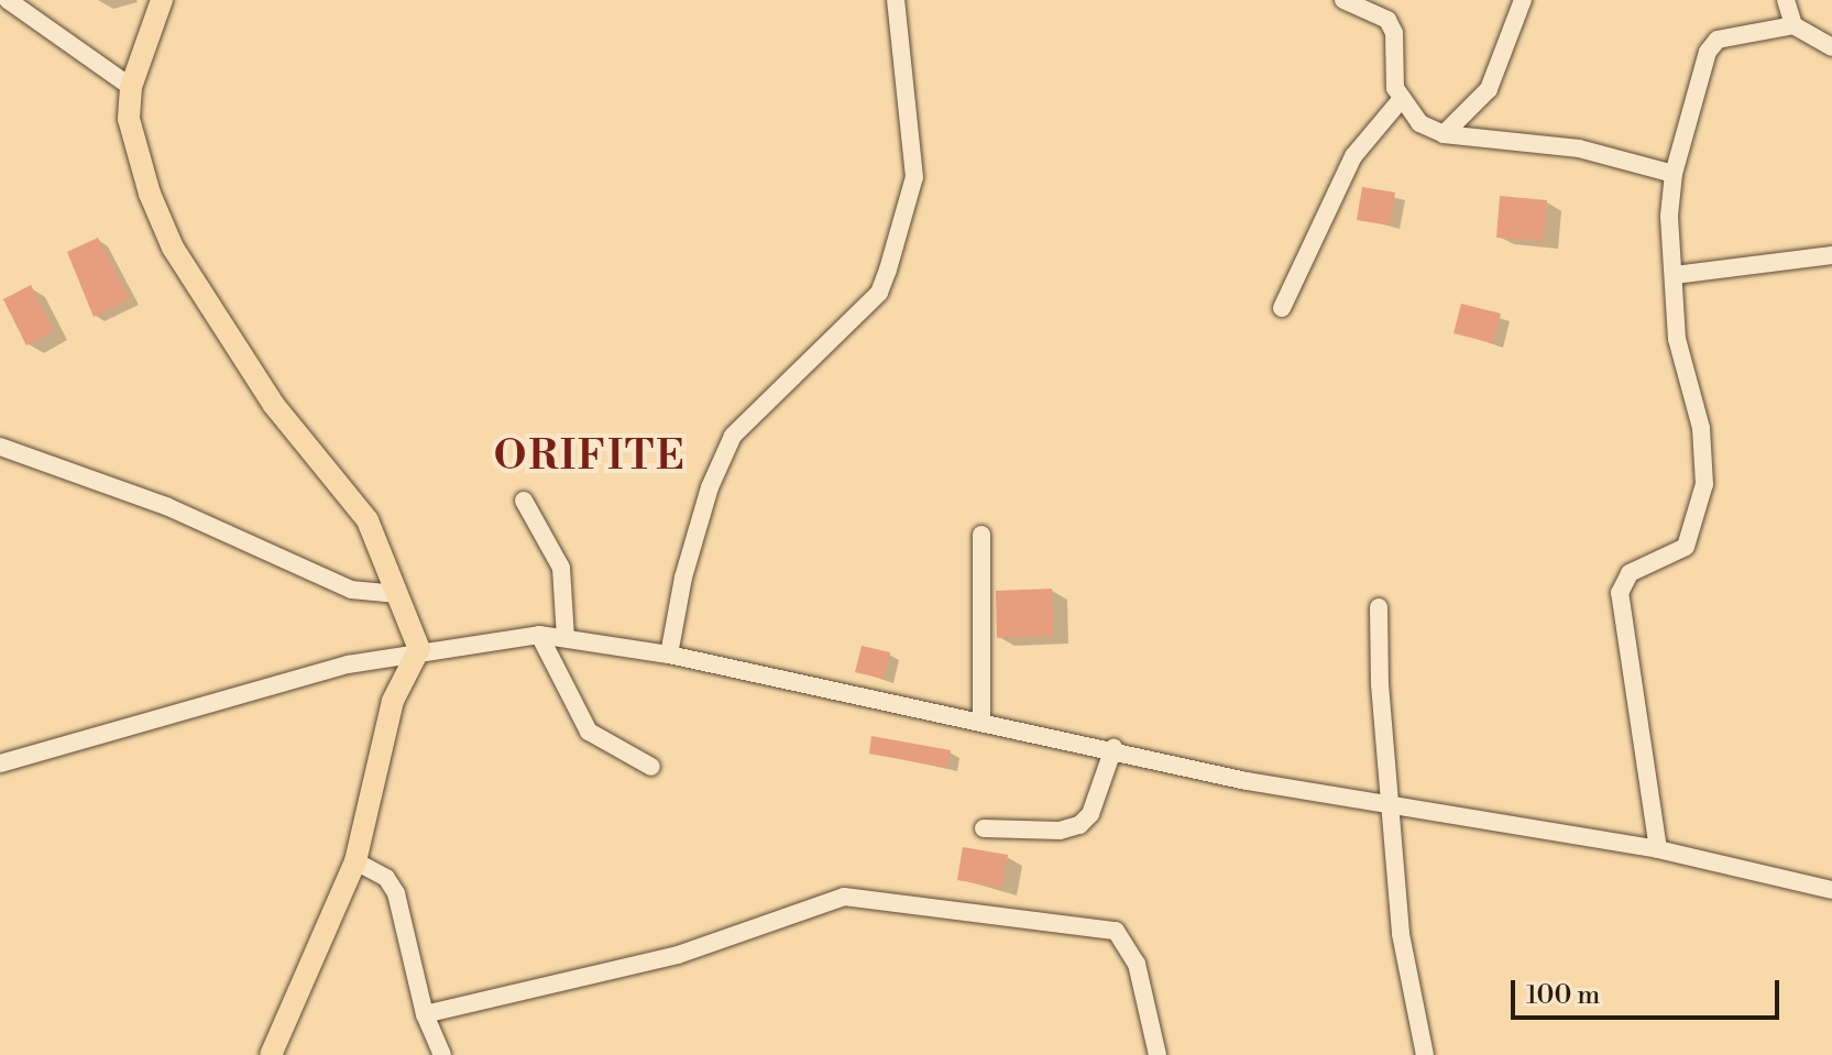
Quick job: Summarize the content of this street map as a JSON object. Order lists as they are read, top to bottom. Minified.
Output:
{"districts":["ORIFITE"],"scale_bar":"100 m"}
